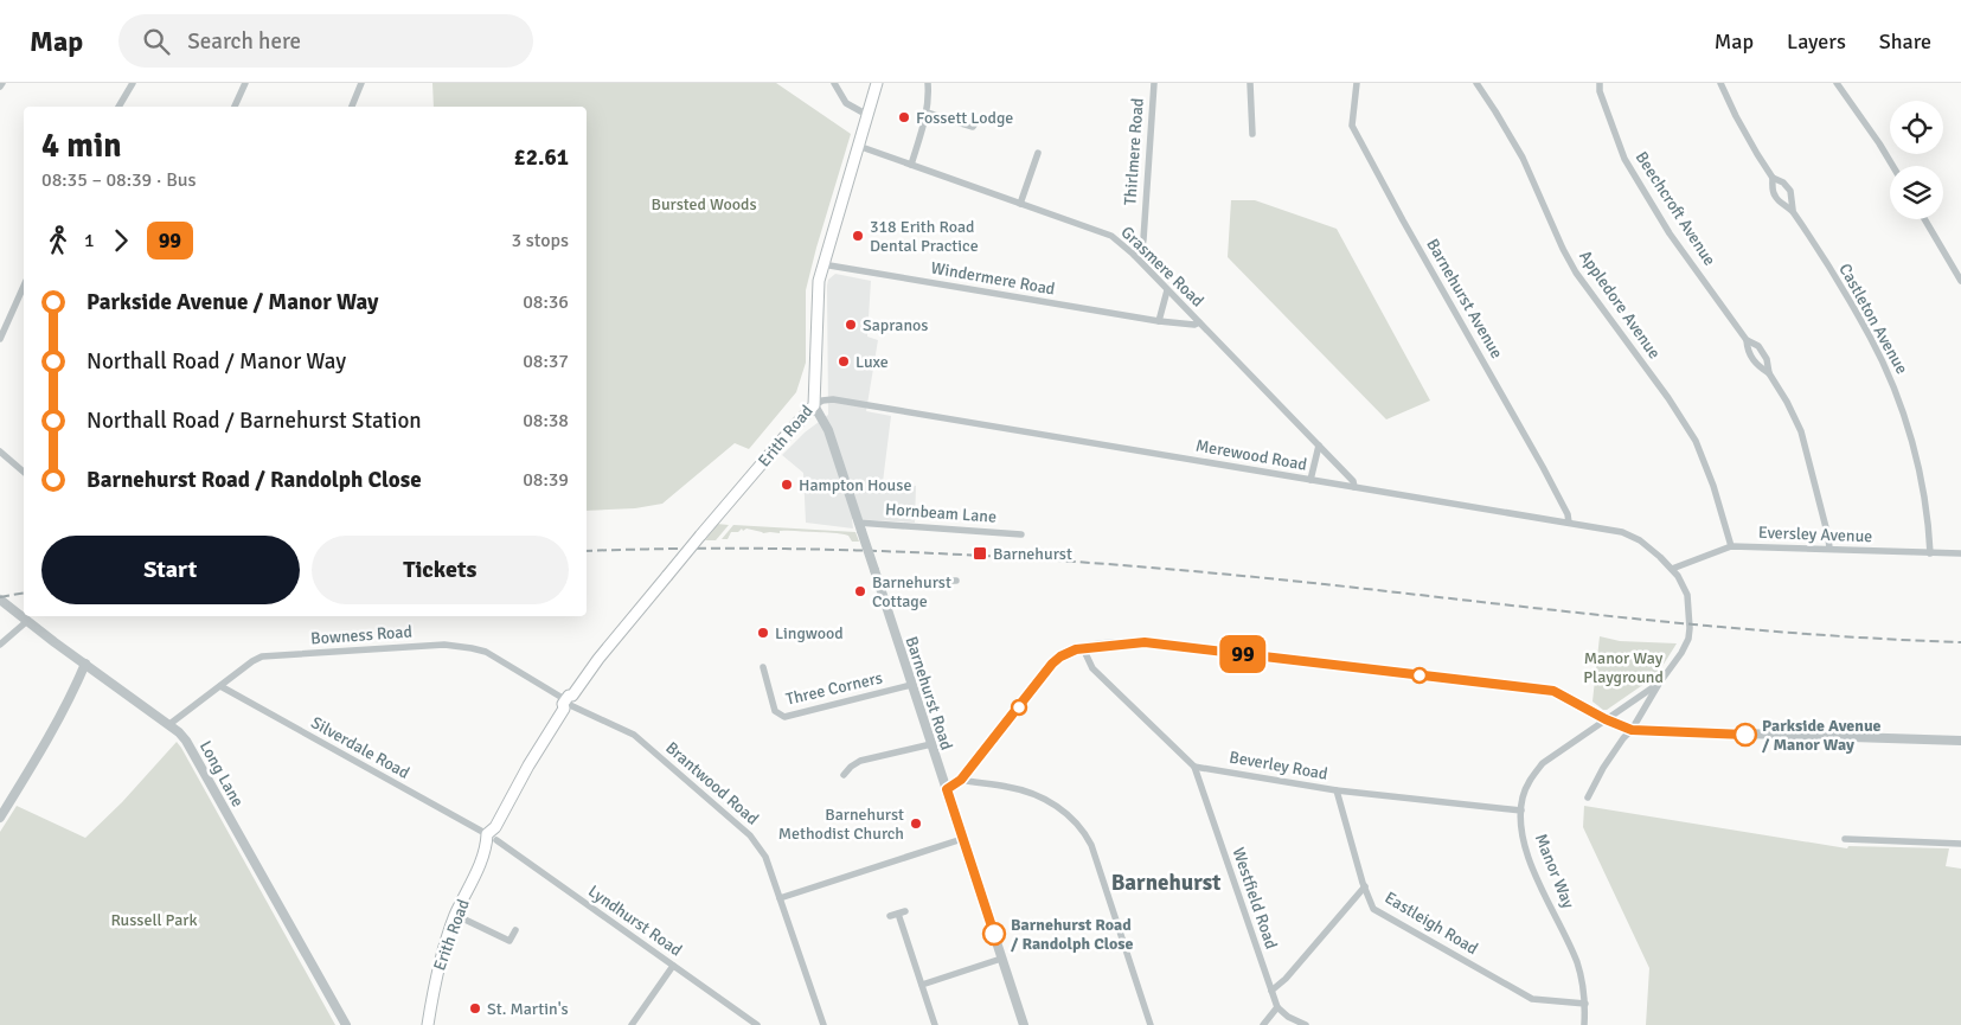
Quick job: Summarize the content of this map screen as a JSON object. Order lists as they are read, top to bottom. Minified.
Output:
{"streets":{"main road":["Erith Road"],"street":["Thirlmere Road","Beechcroft Avenue","Grasmere Road","Windermere Road","Barnehurst Avenue","Appledore Avenue","Castleton Avenue","Merewood Road","Hornbeam Lane","Eversley Avenue","Bowness Road","Three Corners","Barnehurst Road","Silverdale Road","Beverley Road","Long Lane","Brantwood Road","Manor Way","Westfield Road","Lyndhurst Road","Eastleigh Road"]},"crossings":[["Thirlmere Road","Grasmere Road"],["Beechcroft Avenue","Eversley Avenue"],["Grasmere Road","Windermere Road"],["Grasmere Road","Erith Road"],["Grasmere Road","Merewood Road"],["Windermere Road","Erith Road"],["Barnehurst Avenue","Merewood Road"],["Appledore Avenue","Eversley Avenue"],["Castleton Avenue","Eversley Avenue"],["Erith Road","Merewood Road"],["Erith Road","Bowness Road"],["Erith Road","Barnehurst Road"],["Erith Road","Silverdale Road"],["Erith Road","Brantwood Road"],["Erith Road","Lyndhurst Road"],["Merewood Road","Eversley Avenue"],["Merewood Road","Barnehurst Road"],["Merewood Road","Manor Way"],["Hornbeam Lane","Barnehurst Road"],["Bowness Road","Silverdale Road"],["Bowness Road","Long Lane"],["Bowness Road","Brantwood Road"],["Three Corners","Barnehurst Road"],["Silverdale Road","Lyndhurst Road"],["Beverley Road","Manor Way"],["Beverley Road","Westfield Road"],["Beverley Road","Eastleigh Road"],["Manor Way","Eastleigh Road"]],"districts":["Barnehurst"],"parks":["Bursted Woods","Manor Way Playground","Russell Park"],"places":{"other":["Fossett Lodge","318 Erith Road Dental Practice","Sapranos","Luxe","Hampton House","Barnehurst Cottage","Lingwood","Parkside Avenue / Manor Way","Barnehurst Methodist Church","Barnehurst Road / Randolph Close","St. Martin's"],"transit":["Barnehurst"]},"lines":["bus line 99"],"page":{"header":"Map","search":"Search here","nav":["Map","Layers","Share"],"on_map":"99","heading":["4 min","08:35 – 08:39 · Bus","£2.61"],"legs":["1","99","3 stops"],"list":[{"name":"Parkside Avenue / Manor Way","value":"08:36"},{"name":"Northall Road / Manor Way","value":"08:37"},{"name":"Northall Road / Barnehurst Station","value":"08:38"},{"name":"Barnehurst Road / Randolph Close","value":"08:39"}],"buttons":["Start","Tickets"]}}
